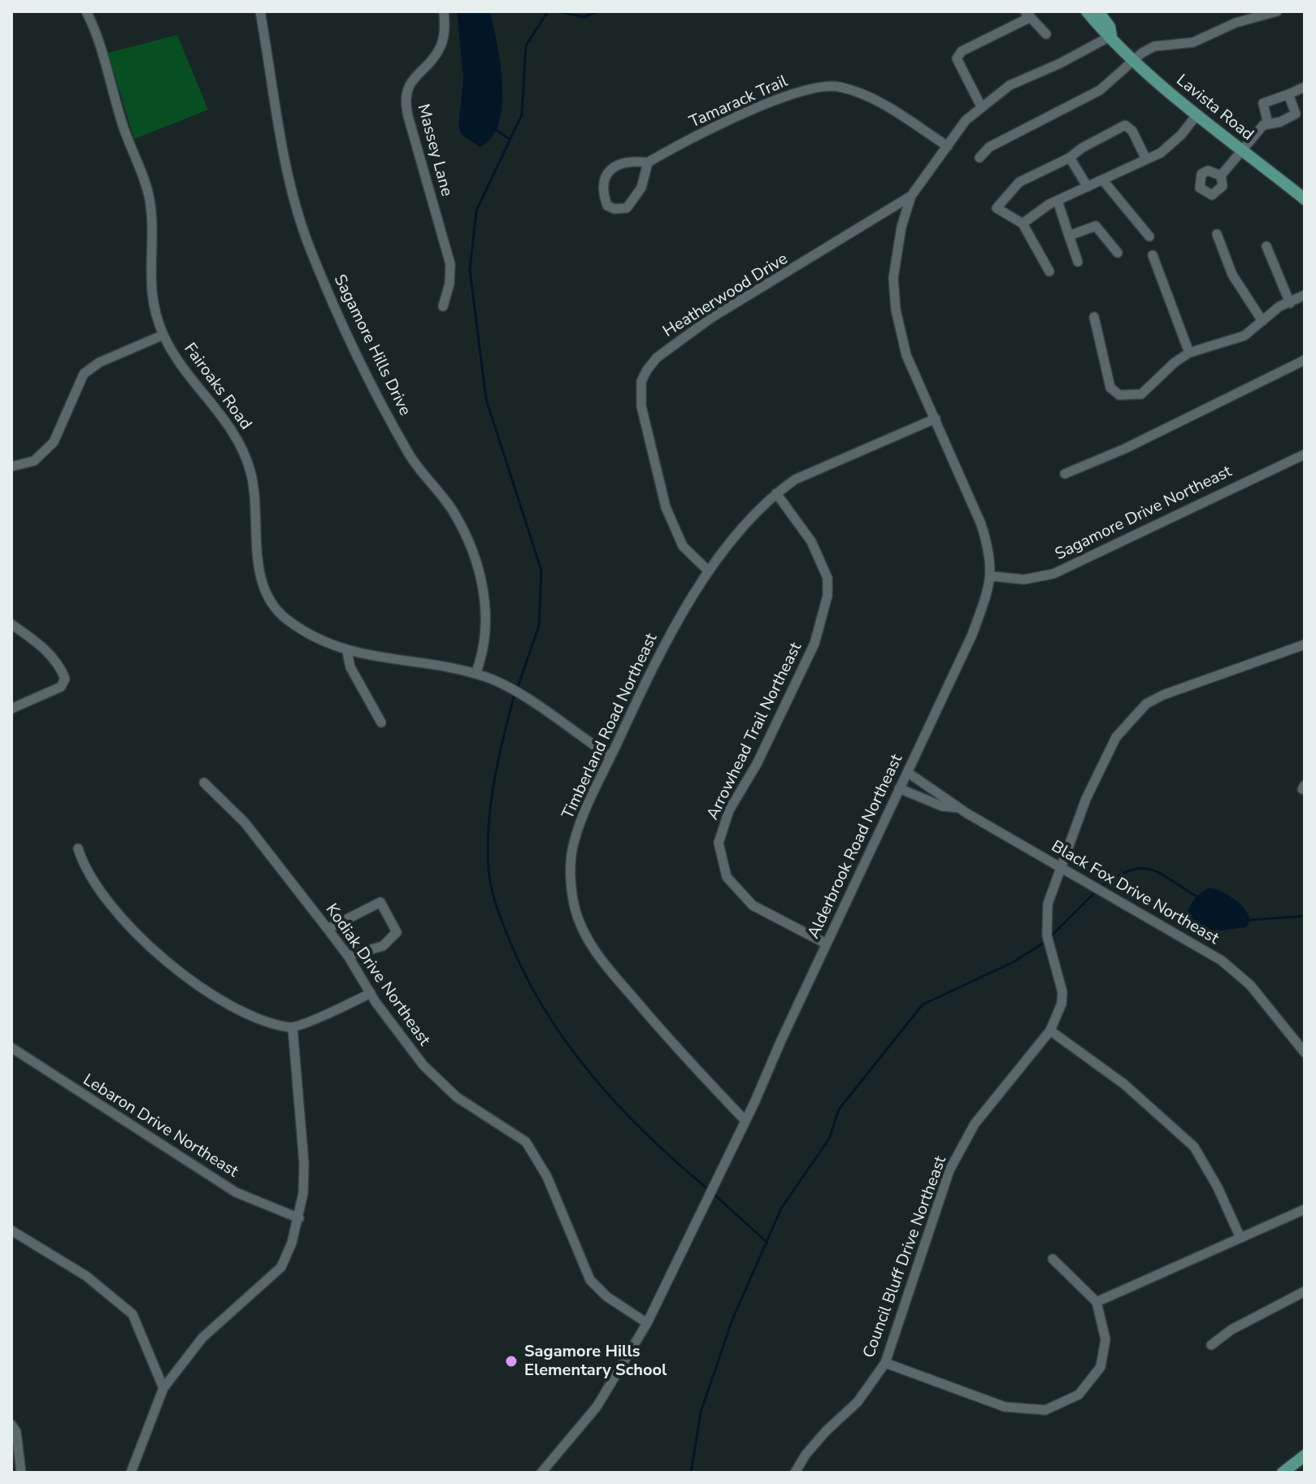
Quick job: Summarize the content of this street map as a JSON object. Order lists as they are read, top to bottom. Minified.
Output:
{"streets":{"main road":["Lavista Road"],"street":["Tamarack Trail","Massey Lane","Heatherwood Drive","Sagamore Hills Drive","Fairoaks Road","Sagamore Drive Northeast","Timberland Road Northeast","Arrowhead Trail Northeast","Alderbrook Road Northeast","Black Fox Drive Northeast","Kodiak Drive Northeast","Lebaron Drive Northeast","Council Bluff Drive Northeast"]},"crossings":[["Heatherwood Drive","Timberland Road Northeast"],["Heatherwood Drive","Alderbrook Road Northeast"],["Sagamore Hills Drive","Fairoaks Road"],["Fairoaks Road","Timberland Road Northeast"],["Sagamore Drive Northeast","Alderbrook Road Northeast"],["Timberland Road Northeast","Arrowhead Trail Northeast"],["Timberland Road Northeast","Alderbrook Road Northeast"],["Arrowhead Trail Northeast","Alderbrook Road Northeast"],["Alderbrook Road Northeast","Black Fox Drive Northeast"],["Alderbrook Road Northeast","Kodiak Drive Northeast"],["Black Fox Drive Northeast","Council Bluff Drive Northeast"]],"places":["Sagamore Hills Elementary School"]}
